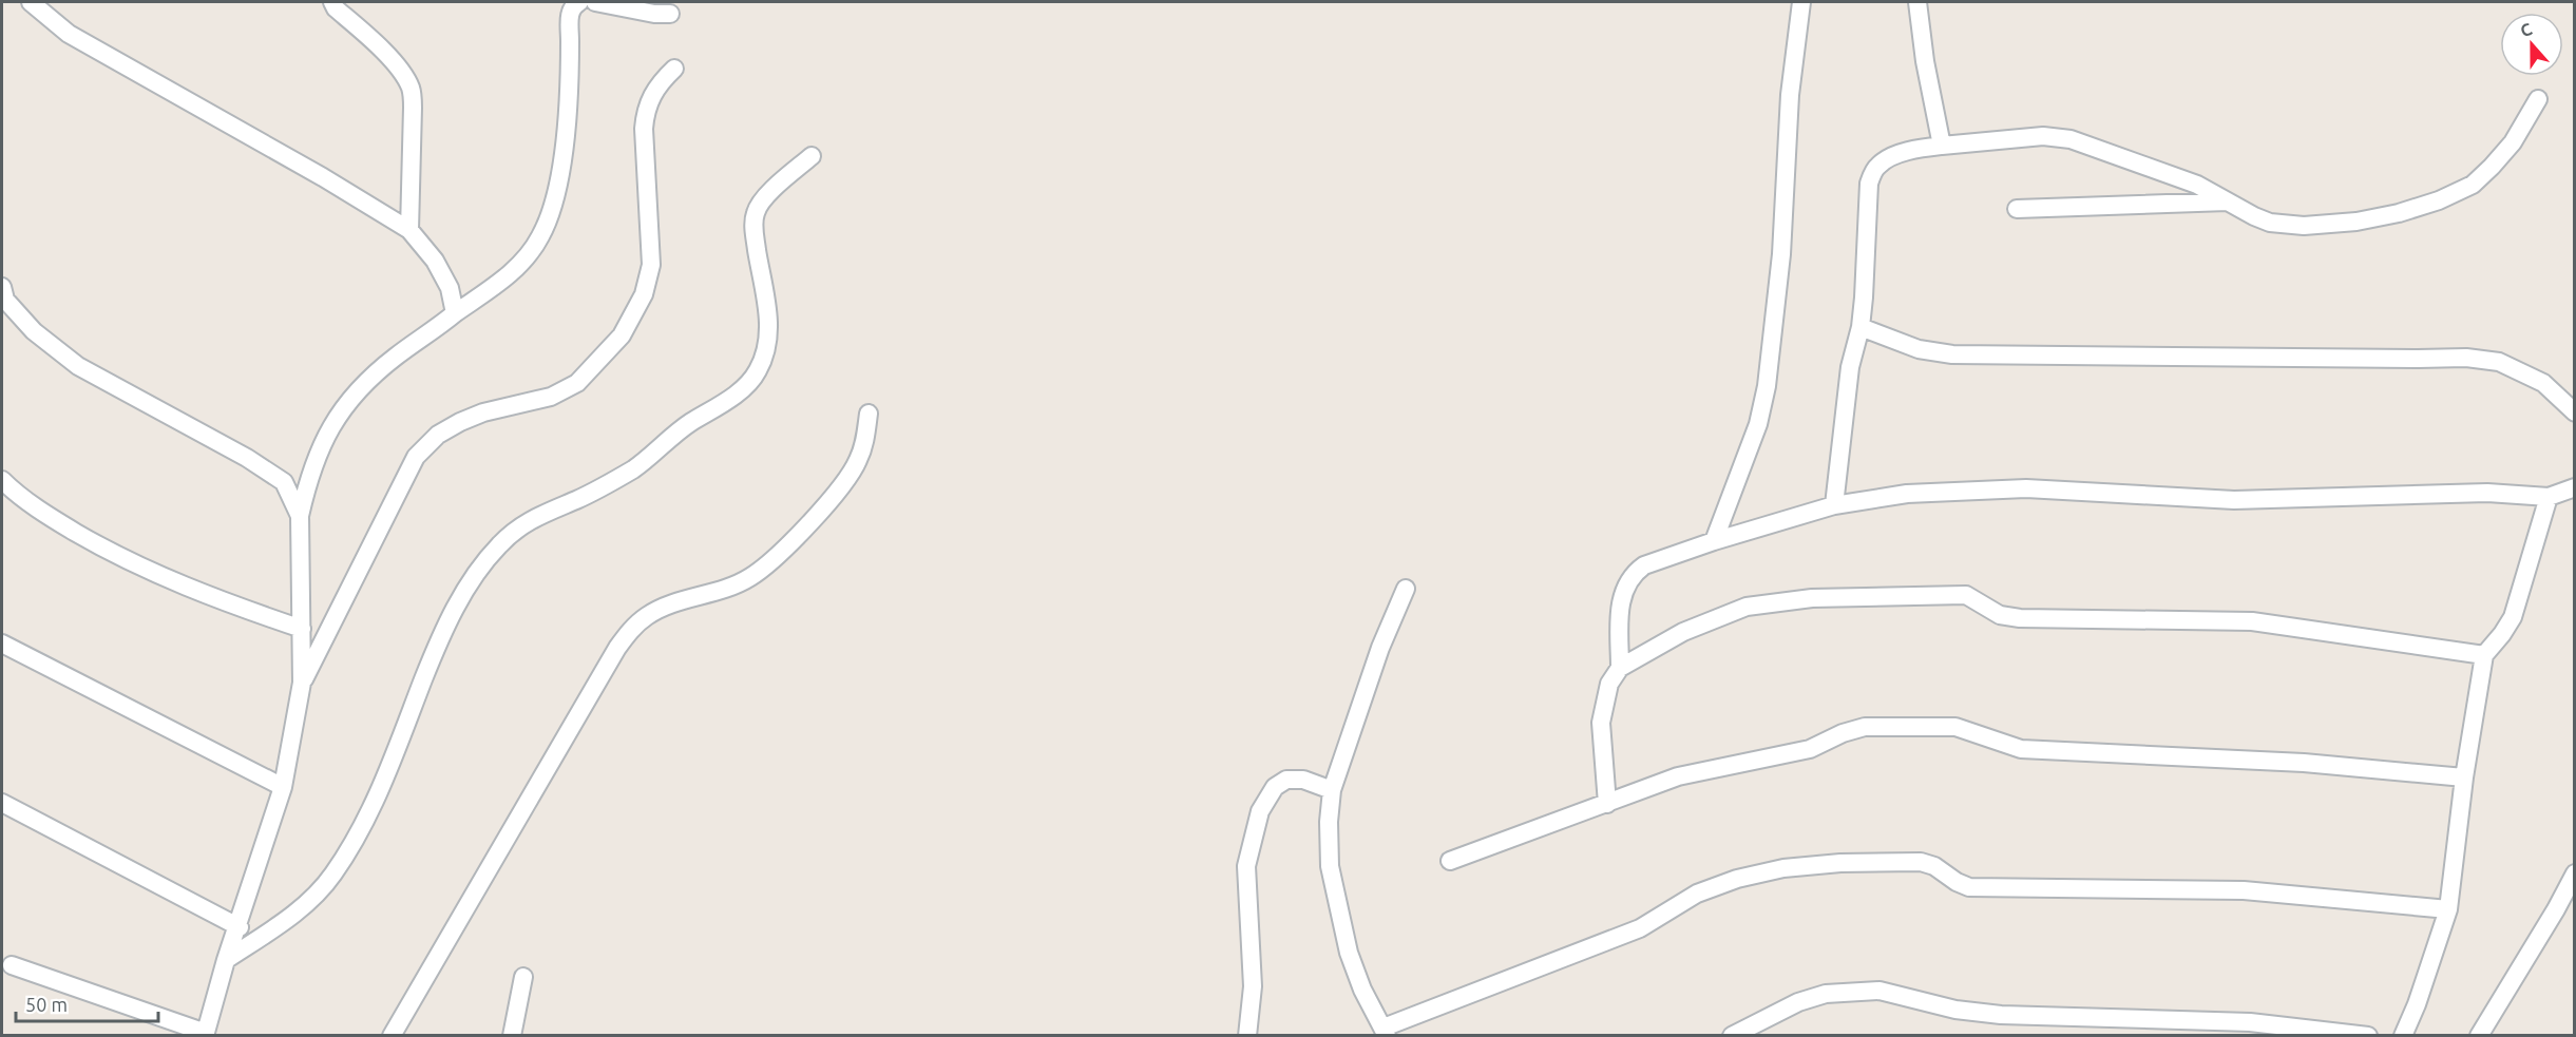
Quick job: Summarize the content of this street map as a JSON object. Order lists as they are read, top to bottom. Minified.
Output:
{"scale_bar":"50 m","north":"top"}
